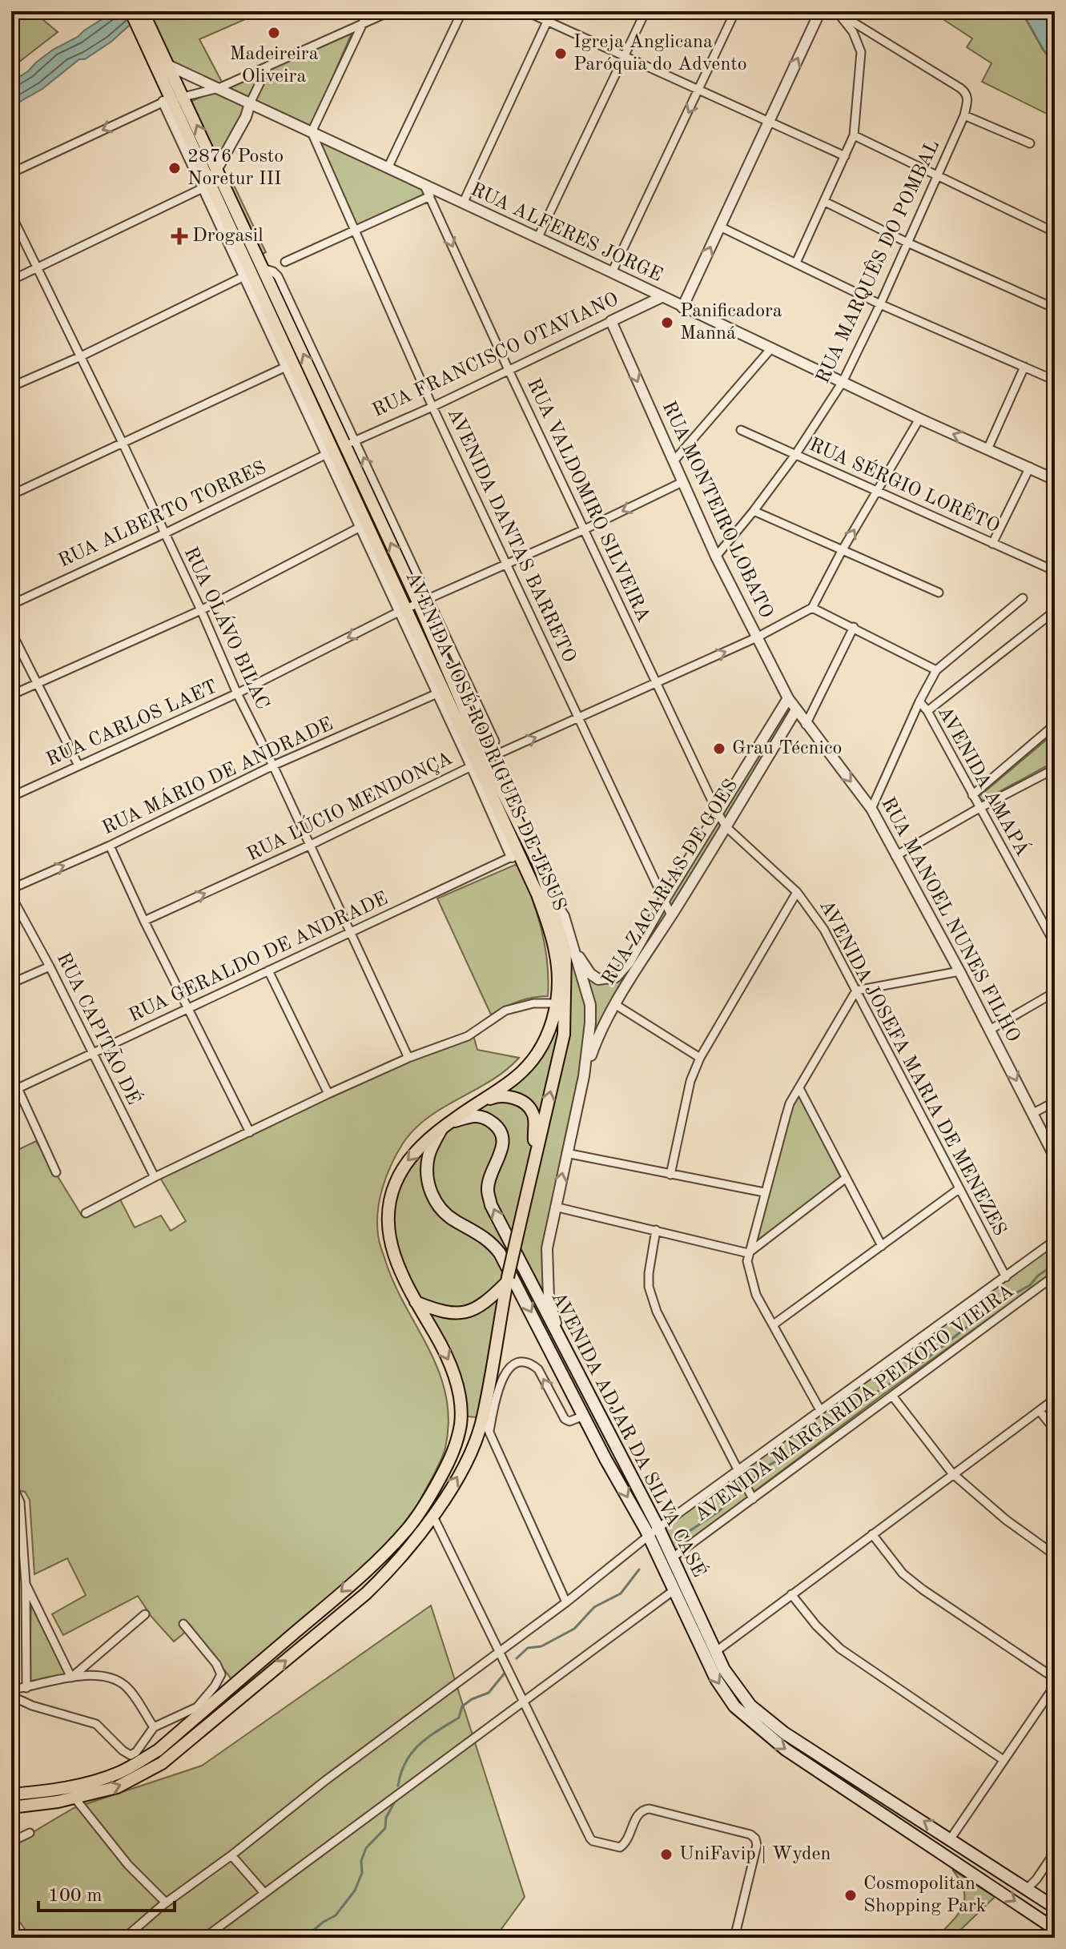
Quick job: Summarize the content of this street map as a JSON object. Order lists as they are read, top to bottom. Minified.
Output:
{"streets":{"main road":["AVENIDA JOSÉ RODRIGUES DE JESUS","AVENIDA ADJAR DA SILVA CASÉ"],"street":["RUA ALFERES JORGE","RUA MARQUÊS DO POMBAL","RUA FRANCISCO OTAVIANO","RUA SÉRGIO LORÊTO","RUA VALDOMIRO SILVEIRA","RUA MONTEIRO LOBATO","RUA ALBERTO TORRES","AVENIDA DANTAS BARRETO","RUA OLÁVO BILAC","RUA CARLOS LAET","RUA MÁRIO DE ANDRADE","AVENIDA AMAPÁ","RUA LÚCIO MENDONÇA","RUA ZACARIAS DE GOES","RUA MANOEL NUNES FILHO","RUA GERALDO DE ANDRADE","RUA CAPITÃO DÉ","AVENIDA JOSEFA MARIA DE MENEZES","AVENIDA MARGARIDA PEIXOTO VIEIRA"]},"crossings":[["RUA ALFERES JORGE","RUA MARQUÊS DO POMBAL"],["RUA ALFERES JORGE","RUA FRANCISCO OTAVIANO"],["RUA ALFERES JORGE","RUA VALDOMIRO SILVEIRA"],["RUA ALFERES JORGE","AVENIDA DANTAS BARRETO"],["RUA ALFERES JORGE","AVENIDA JOSÉ RODRIGUES DE JESUS"],["RUA MARQUÊS DO POMBAL","RUA SÉRGIO LORÊTO"],["RUA MARQUÊS DO POMBAL","RUA MONTEIRO LOBATO"],["RUA FRANCISCO OTAVIANO","RUA VALDOMIRO SILVEIRA"],["RUA FRANCISCO OTAVIANO","RUA MONTEIRO LOBATO"],["RUA FRANCISCO OTAVIANO","AVENIDA DANTAS BARRETO"],["RUA FRANCISCO OTAVIANO","AVENIDA JOSÉ RODRIGUES DE JESUS"],["RUA VALDOMIRO SILVEIRA","RUA CARLOS LAET"],["RUA VALDOMIRO SILVEIRA","RUA LÚCIO MENDONÇA"],["RUA VALDOMIRO SILVEIRA","RUA ZACARIAS DE GOES"],["RUA VALDOMIRO SILVEIRA","AVENIDA JOSEFA MARIA DE MENEZES"],["RUA MONTEIRO LOBATO","RUA CARLOS LAET"],["RUA MONTEIRO LOBATO","RUA LÚCIO MENDONÇA"],["RUA MONTEIRO LOBATO","RUA ZACARIAS DE GOES"],["RUA MONTEIRO LOBATO","RUA MANOEL NUNES FILHO"],["RUA ALBERTO TORRES","RUA OLÁVO BILAC"],["RUA ALBERTO TORRES","AVENIDA JOSÉ RODRIGUES DE JESUS"],["AVENIDA DANTAS BARRETO","RUA CARLOS LAET"],["AVENIDA DANTAS BARRETO","RUA LÚCIO MENDONÇA"],["AVENIDA DANTAS BARRETO","RUA ZACARIAS DE GOES"],["RUA OLÁVO BILAC","RUA CARLOS LAET"],["RUA OLÁVO BILAC","RUA MÁRIO DE ANDRADE"],["RUA OLÁVO BILAC","RUA LÚCIO MENDONÇA"],["RUA OLÁVO BILAC","RUA GERALDO DE ANDRADE"],["RUA CARLOS LAET","AVENIDA JOSÉ RODRIGUES DE JESUS"],["AVENIDA JOSÉ RODRIGUES DE JESUS","RUA MÁRIO DE ANDRADE"],["AVENIDA JOSÉ RODRIGUES DE JESUS","RUA LÚCIO MENDONÇA"],["AVENIDA JOSÉ RODRIGUES DE JESUS","RUA GERALDO DE ANDRADE"],["AVENIDA JOSÉ RODRIGUES DE JESUS","AVENIDA ADJAR DA SILVA CASÉ"],["RUA ZACARIAS DE GOES","RUA MANOEL NUNES FILHO"],["RUA ZACARIAS DE GOES","AVENIDA JOSEFA MARIA DE MENEZES"],["RUA GERALDO DE ANDRADE","RUA CAPITÃO DÉ"],["AVENIDA JOSEFA MARIA DE MENEZES","AVENIDA MARGARIDA PEIXOTO VIEIRA"],["AVENIDA MARGARIDA PEIXOTO VIEIRA","AVENIDA ADJAR DA SILVA CASÉ"]],"one_way":["RUA MONTEIRO LOBATO","RUA CARLOS LAET","RUA LÚCIO MENDONÇA","RUA MANOEL NUNES FILHO"],"places":{"other":["Madeireira Oliveira","Igreja Anglicana Paróquia do Advento","2876 Posto Noretur III","Panificadora Manná","Grau Técnico","UniFavip | Wyden","Cosmopolitan Shopping Park"],"health":["Drogasil"]},"scale_bar":"100 m"}
